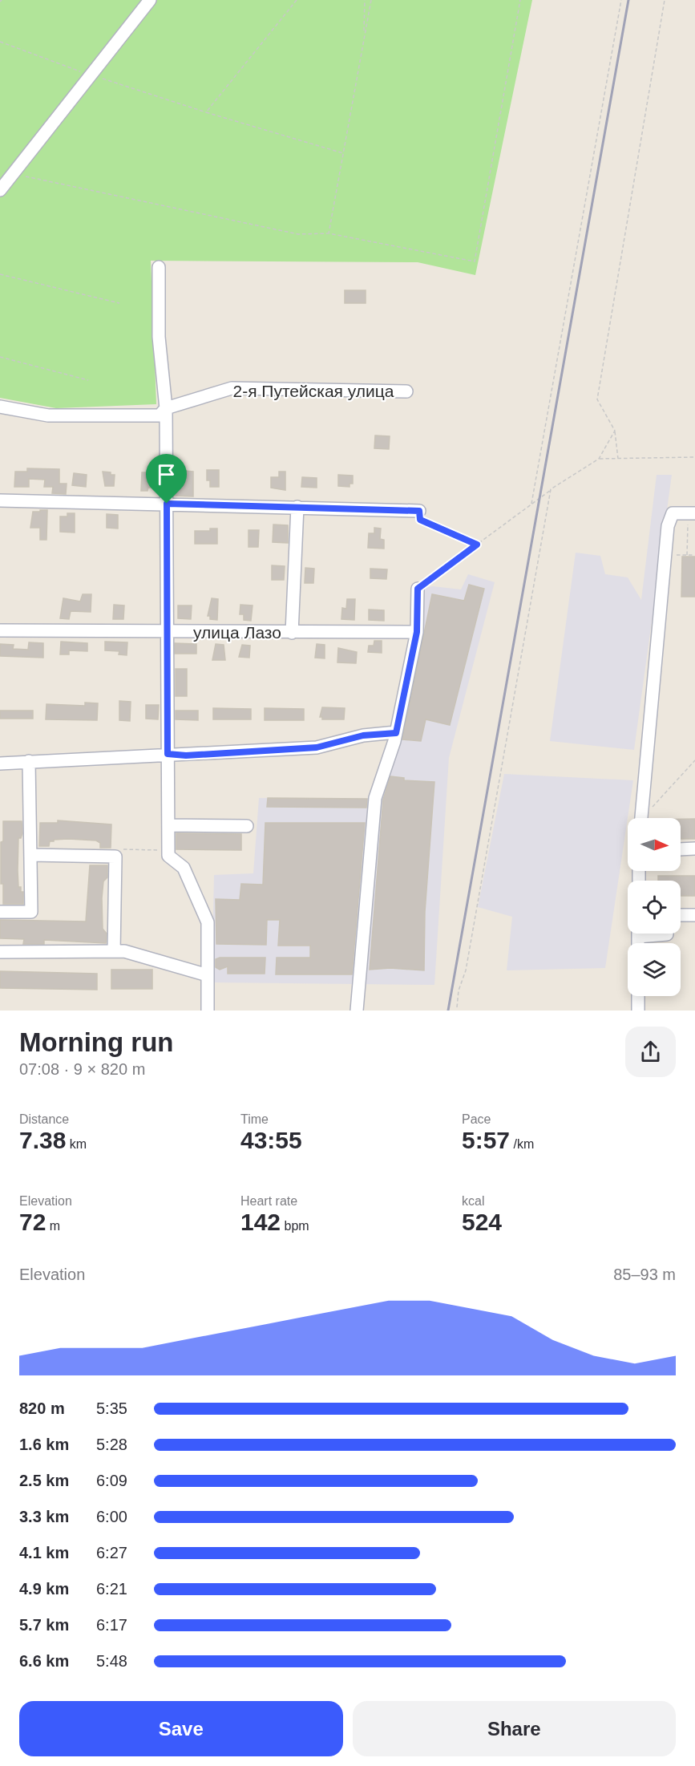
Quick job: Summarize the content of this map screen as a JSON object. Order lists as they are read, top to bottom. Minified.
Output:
{"streets":{"street":["2-я Путейская улица","улица Лазо"]},"north":"right","page":{"heading":["Morning run","07:08 · 9 × 820 m"],"stats":[["Distance","7.38 km"],["Time","43:55"],["Pace","5:57 /km"],["Elevation","72 m"],["Heart rate","142 bpm"],["kcal","524"]],"chart":["Elevation","85–93 m"],"list":[{"name":"820 m","note":"5:35"},{"name":"1.6 km","note":"5:28"},{"name":"2.5 km","note":"6:09"},{"name":"3.3 km","note":"6:00"},{"name":"4.1 km","note":"6:27"},{"name":"4.9 km","note":"6:21"},{"name":"5.7 km","note":"6:17"},{"name":"6.6 km","note":"5:48"}],"buttons":["Save","Share"]}}
